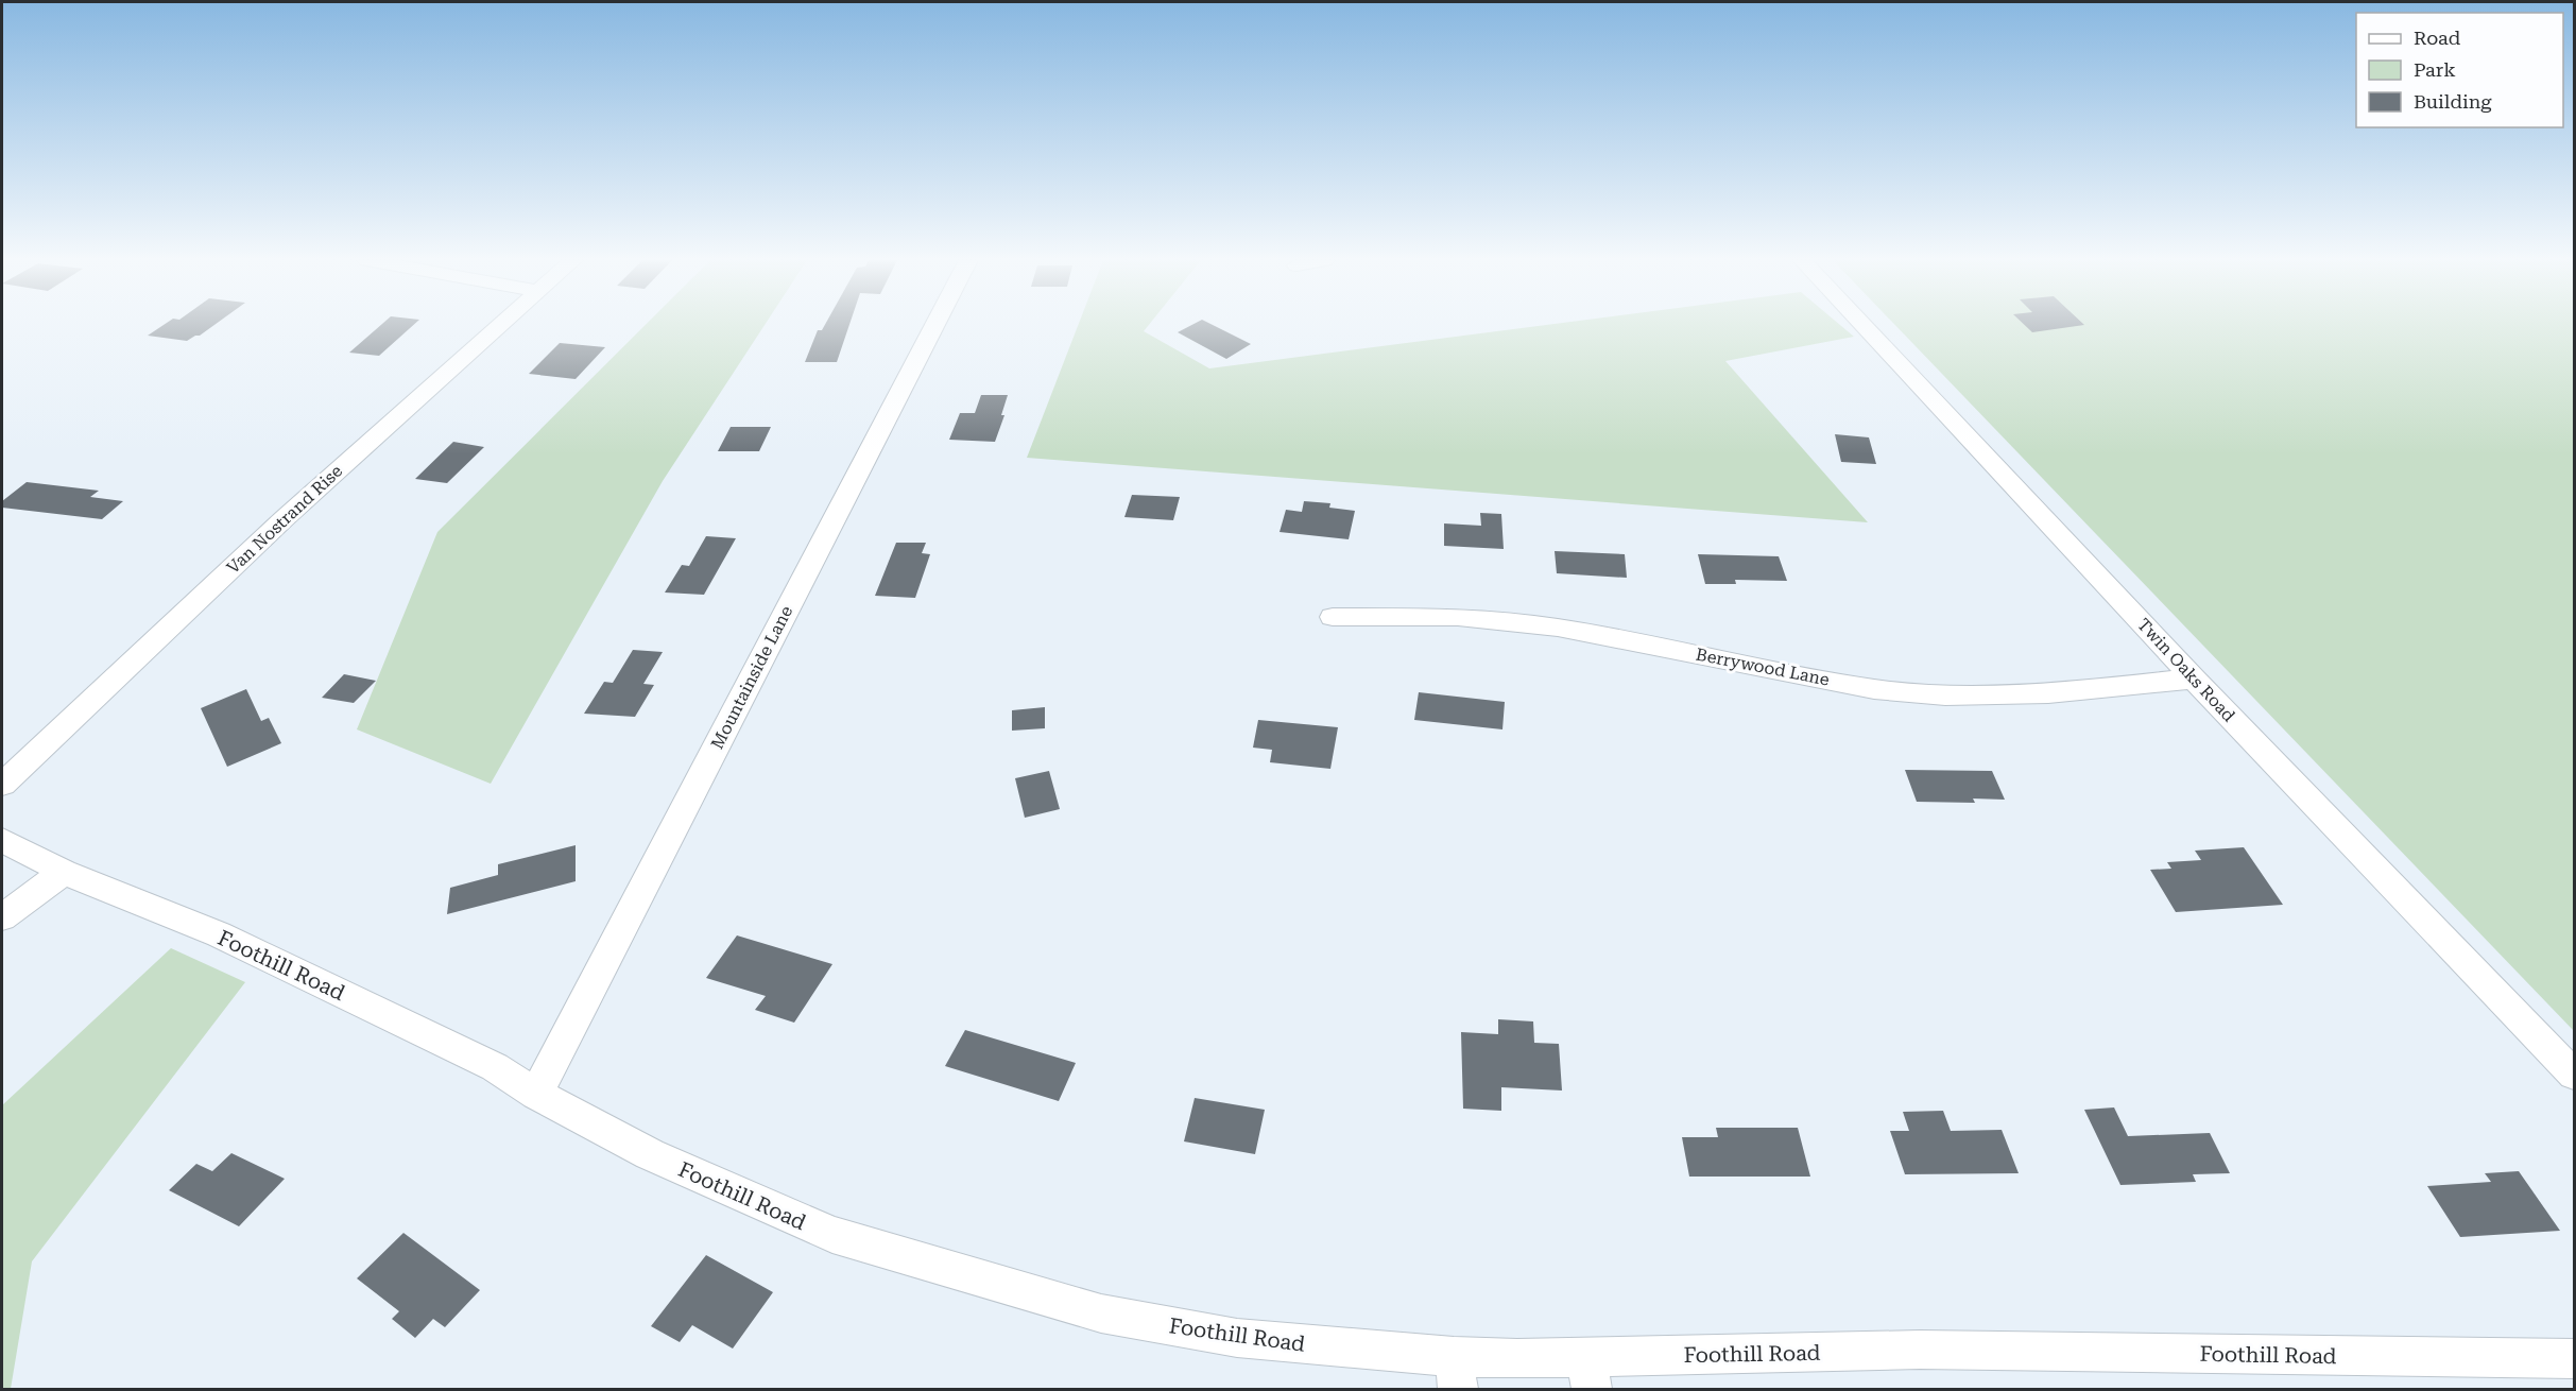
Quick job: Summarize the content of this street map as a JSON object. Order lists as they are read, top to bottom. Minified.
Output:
{"streets":{"street":["Van Nostrand Rise","Berrywood Lane","Twin Oaks Road","Mountainside Lane","Foothill Road"]},"crossings":[["Berrywood Lane","Twin Oaks Road"],["Mountainside Lane","Foothill Road"]],"legend":["Road","Park","Building"]}
